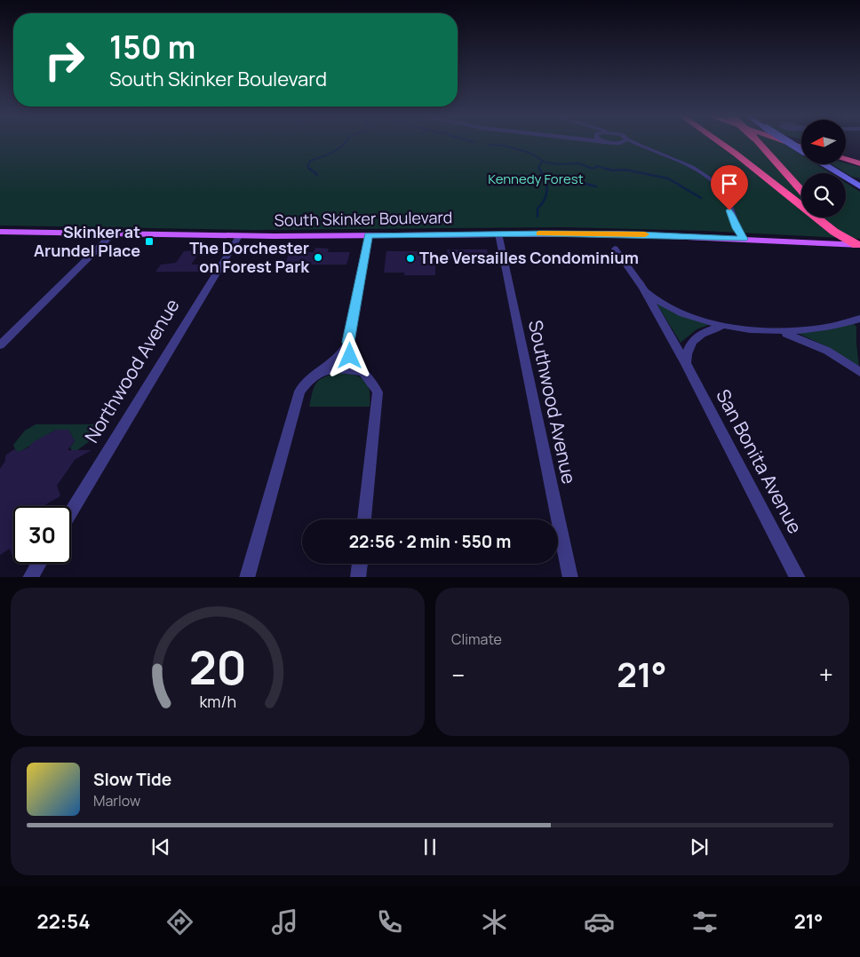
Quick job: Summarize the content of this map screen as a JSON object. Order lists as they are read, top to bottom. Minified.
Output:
{"streets":{"main road":["South Skinker Boulevard"],"street":["Northwood Avenue","Southwood Avenue","San Bonita Avenue"]},"crossings":[["South Skinker Boulevard","Northwood Avenue"],["South Skinker Boulevard","Southwood Avenue"]],"parks":["Kennedy Forest"],"places":{"transit":["Skinker at Arundel Place"],"other":["The Dorchester on Forest Park","The Versailles Condominium"]},"north":"left","page":{"turn":["150 m","South Skinker Boulevard"],"limit":"30","trip":"22:56 · 2 min · 550 m","tile":"Climate","heat":["−","21°","+"],"song":["Slow Tide","Marlow"],"tabs":["22:54","21°"],"gauge":["20","km/h"]}}
